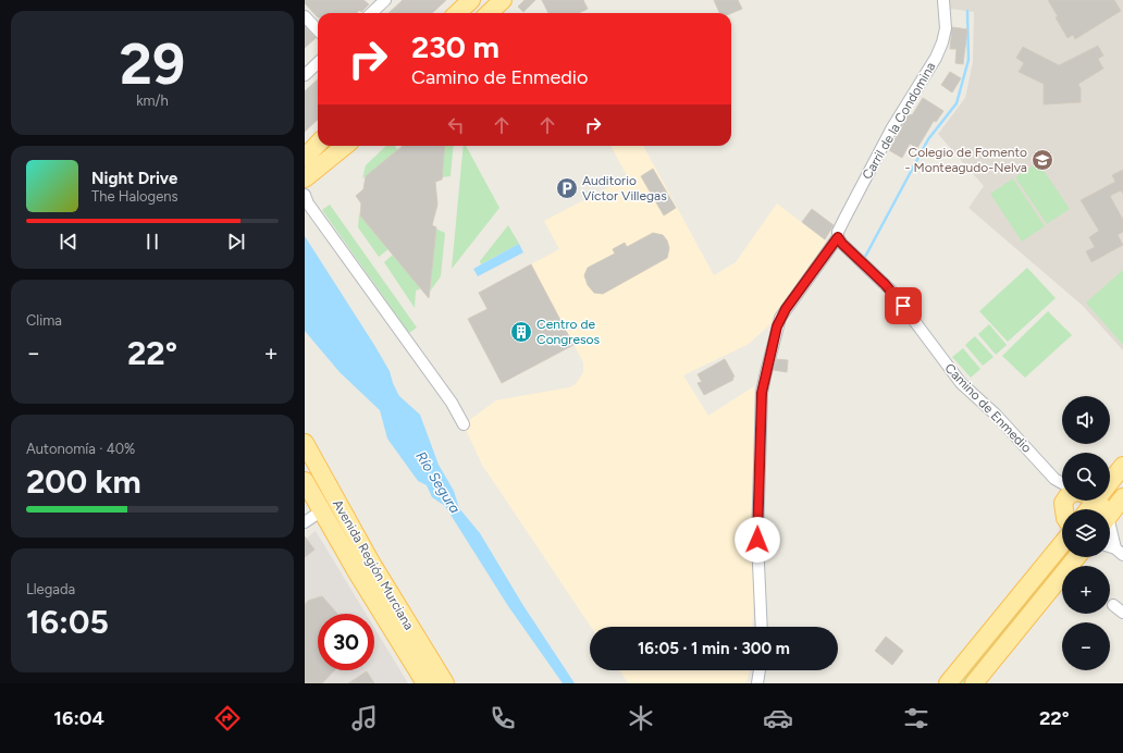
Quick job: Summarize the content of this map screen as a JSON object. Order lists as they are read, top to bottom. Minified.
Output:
{"streets":{"main road":["Avenida Región Murciana"],"street":["Carril de la Condomina","Camino de Enmedio"]},"crossings":[["Carril de la Condomina","Camino de Enmedio"]],"water":["Río Segura"],"places":{"school or university":["Colegio de Fomento - Monteagudo-Nelva"],"parking":["Auditorio Víctor Villegas"],"building":["Centro de Congresos"]},"page":{"tile":[["29","km/h"],"Clima",["Autonomía · 40%","200 km"],["Llegada","16:05"]],"turn":["230 m","Camino de Enmedio"],"song":["Night Drive","The Halogens"],"heat":["−","22°","+"],"map_buttons":["+","−"],"limit":"30","trip":"16:05 · 1 min · 300 m","tabs":["16:04","22°"]}}
